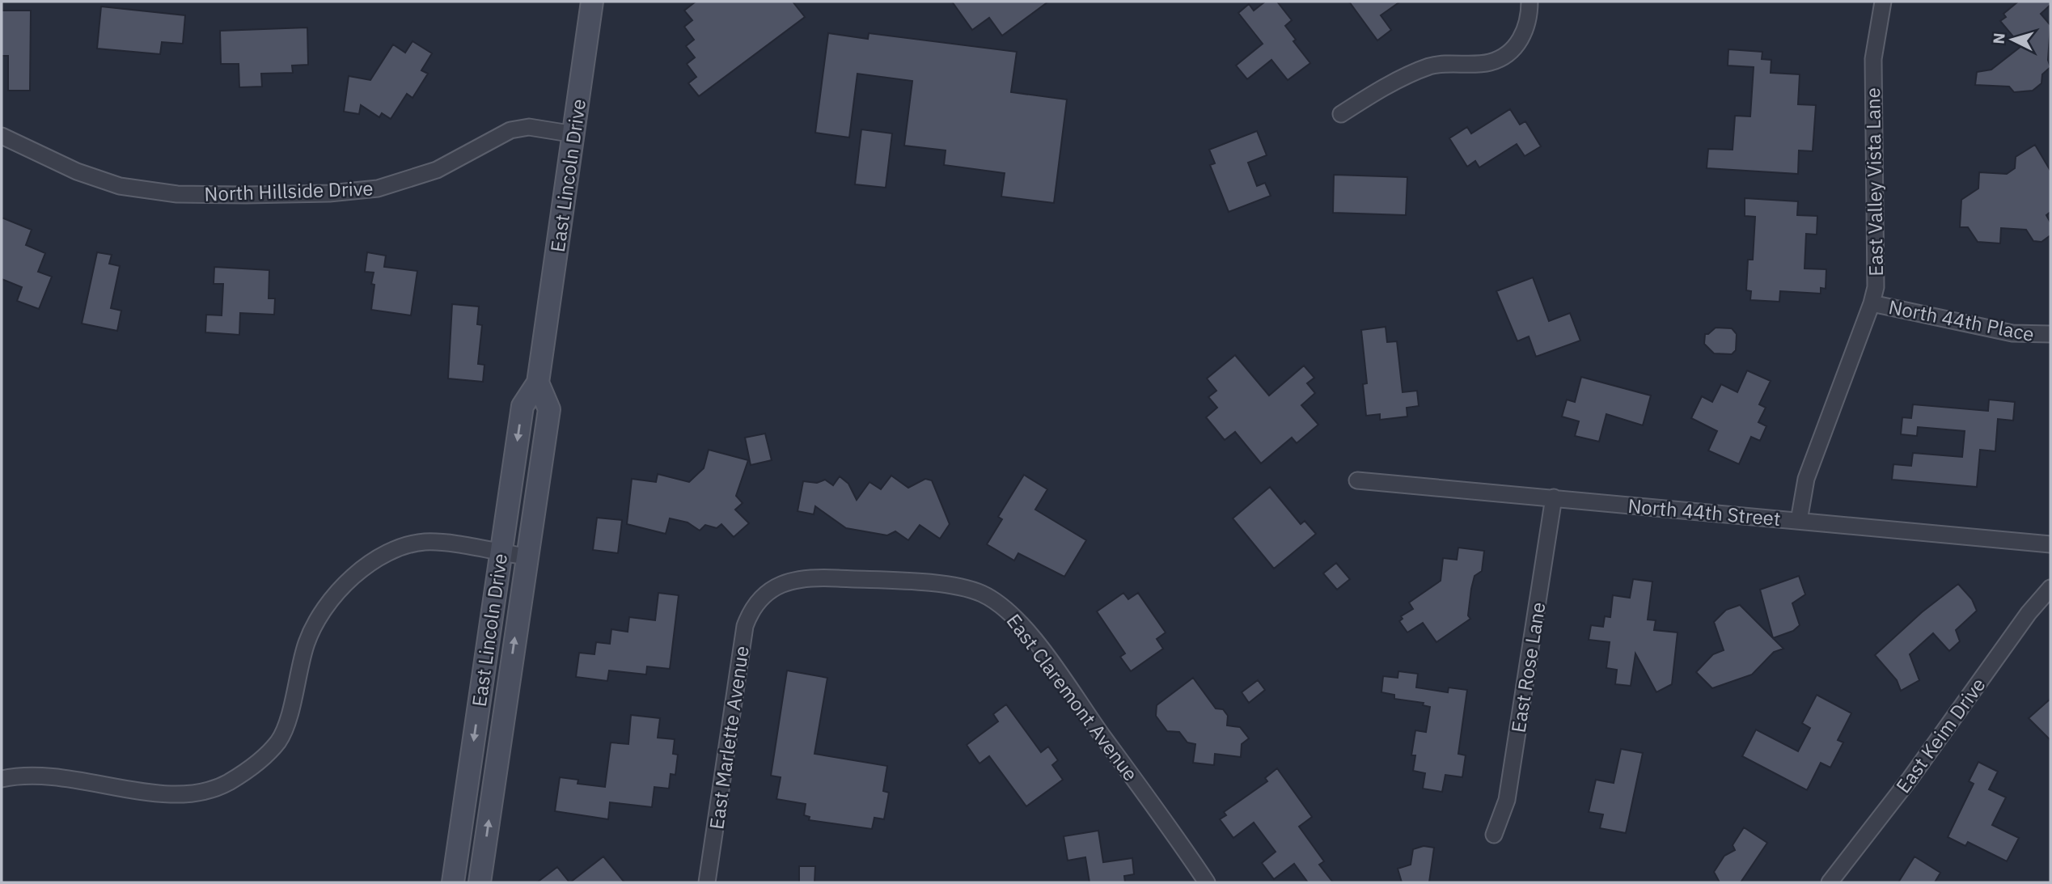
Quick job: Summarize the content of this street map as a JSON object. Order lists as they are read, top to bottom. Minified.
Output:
{"streets":{"main road":["East Lincoln Drive"],"street":["East Valley Vista Lane","North Hillside Drive","North 44th Place","North 44th Street","East Rose Lane","East Claremont Avenue","East Keim Drive","East Marlette Avenue"]},"crossings":[["East Lincoln Drive","North Hillside Drive"],["East Valley Vista Lane","North 44th Place"],["East Valley Vista Lane","North 44th Street"],["North 44th Street","East Rose Lane"],["East Claremont Avenue","East Marlette Avenue"]],"north":"left"}
